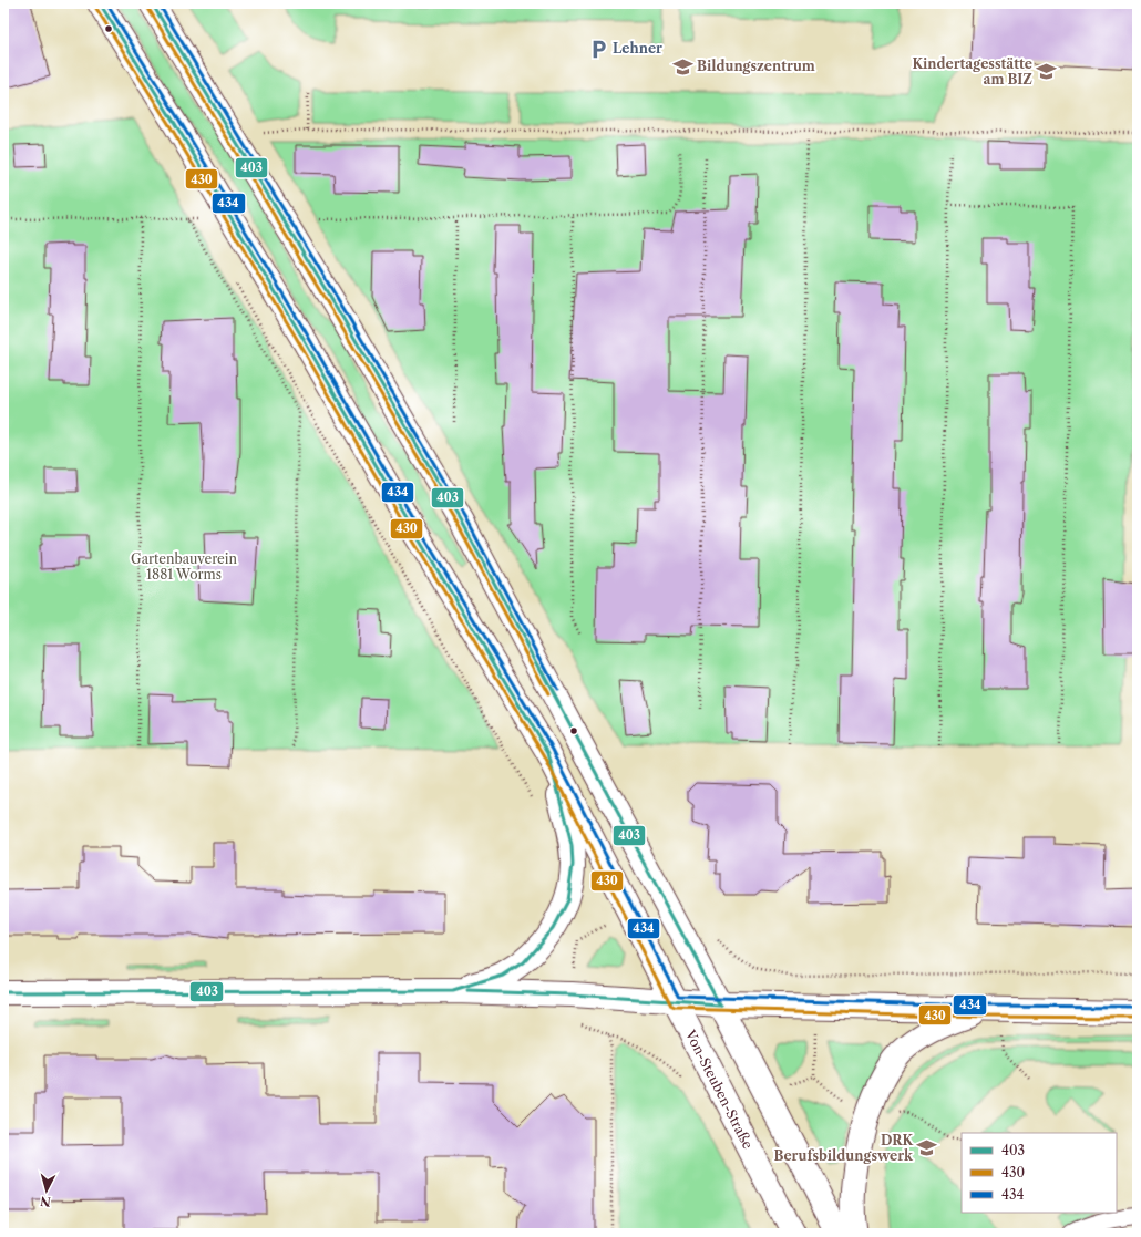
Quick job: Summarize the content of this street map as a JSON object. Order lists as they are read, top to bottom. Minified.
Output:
{"streets":{"street":["Von-Steuben-Straße"]},"parks":["Gartenbauverein 1881 Worms"],"places":{"parking":["Lehner"],"school or university":["Bildungszentrum","Kindertagesstätte am BIZ","DRK Berufsbildungswerk"]},"lines":["transit line 403","transit line 434","transit line 430"],"legend":["403","430","434"],"north":"bottom"}
